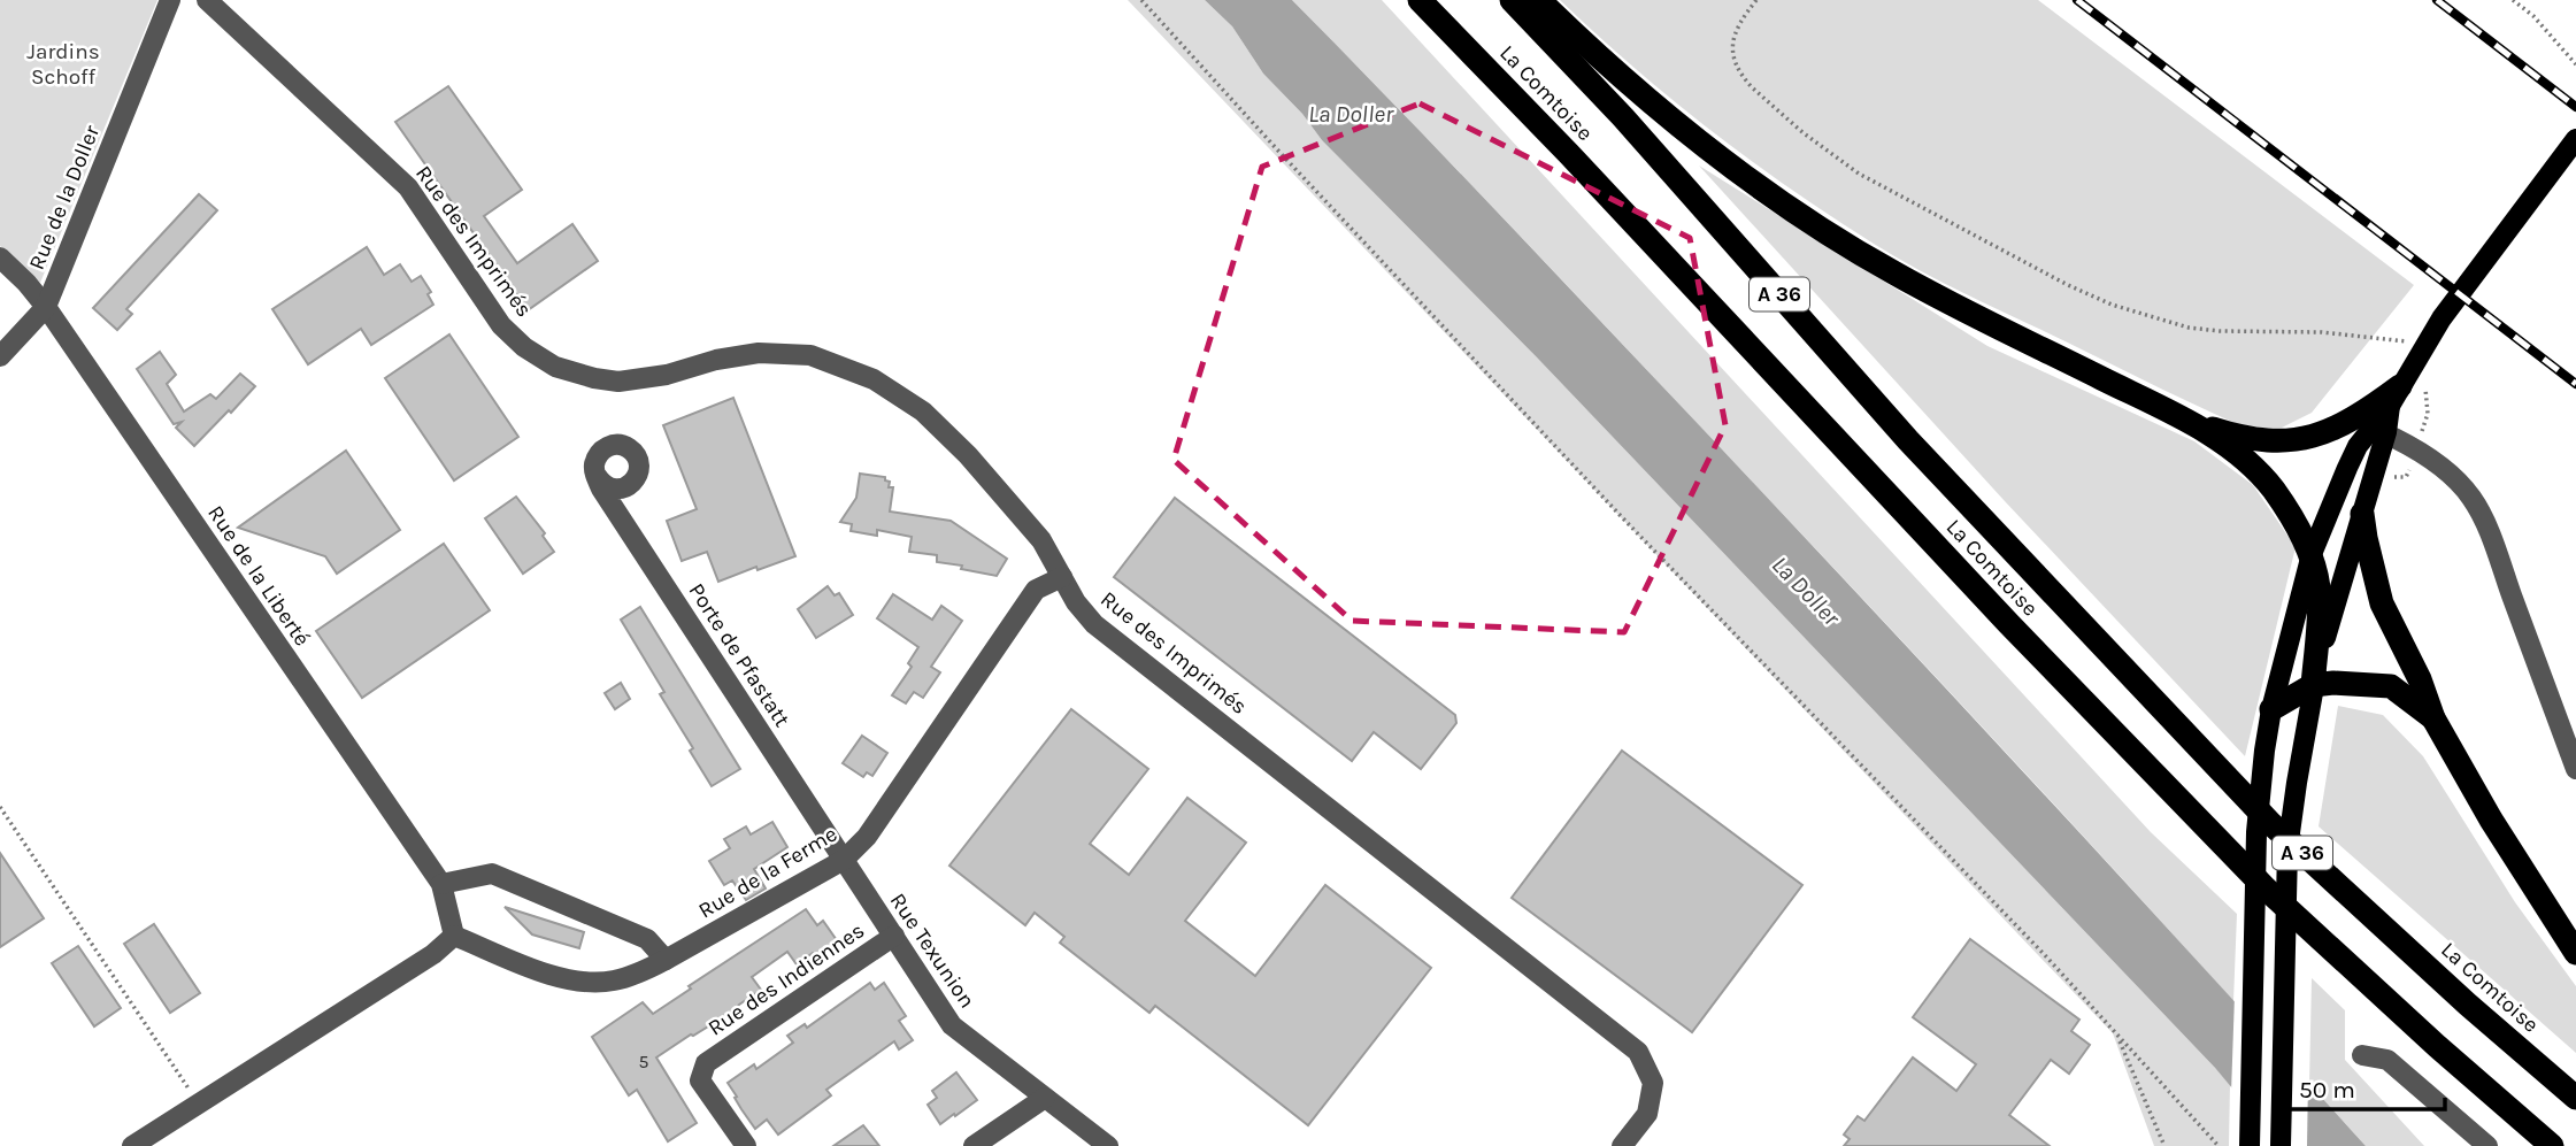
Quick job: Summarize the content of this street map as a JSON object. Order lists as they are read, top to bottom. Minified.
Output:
{"streets":{"highway":["La Comtoise","A 36"],"street":["Rue de la Doller","Rue des Imprimés","Rue de la Liberté","Porte de Pfastatt","Rue de la Ferme","Rue Texunion","Rue des Indiennes"]},"crossings":[["Rue de la Doller","Rue de la Liberté"],["Rue des Imprimés","Rue de la Ferme"],["Rue de la Liberté","Rue de la Ferme"],["Porte de Pfastatt","Rue de la Ferme"],["Porte de Pfastatt","Rue Texunion"],["Rue de la Ferme","Rue Texunion"],["Rue Texunion","Rue des Indiennes"]],"water":["La Doller"],"parks":["Jardins Schoff"],"house_numbers":["5"],"scale_bar":"50 m"}
